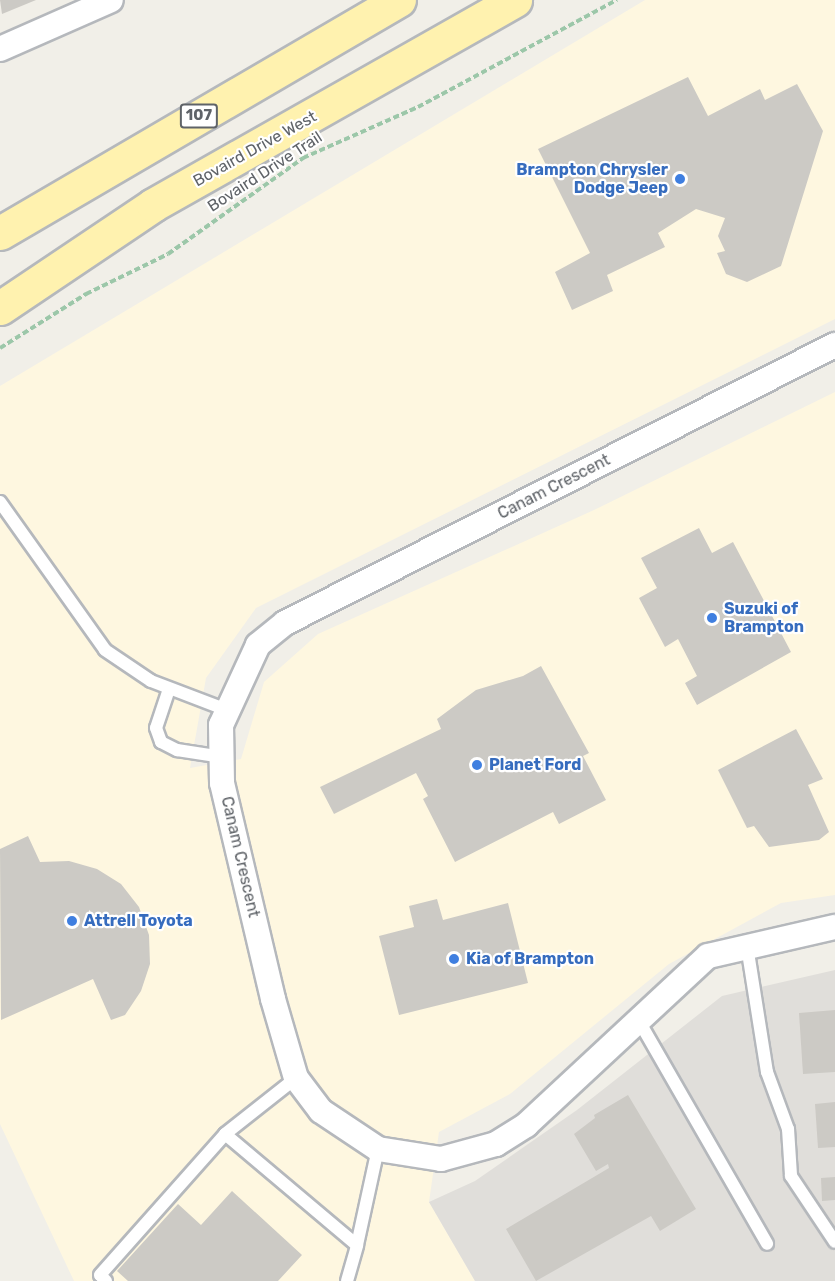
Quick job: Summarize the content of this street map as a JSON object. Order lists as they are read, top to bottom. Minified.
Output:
{"streets":{"main road":["107","Bovaird Drive West"],"street":["Canam Crescent"],"path":["Bovaird Drive Trail"]},"places":["Brampton Chrysler Dodge Jeep","Suzuki of Brampton","Planet Ford","Attrell Toyota","Kia of Brampton"]}
